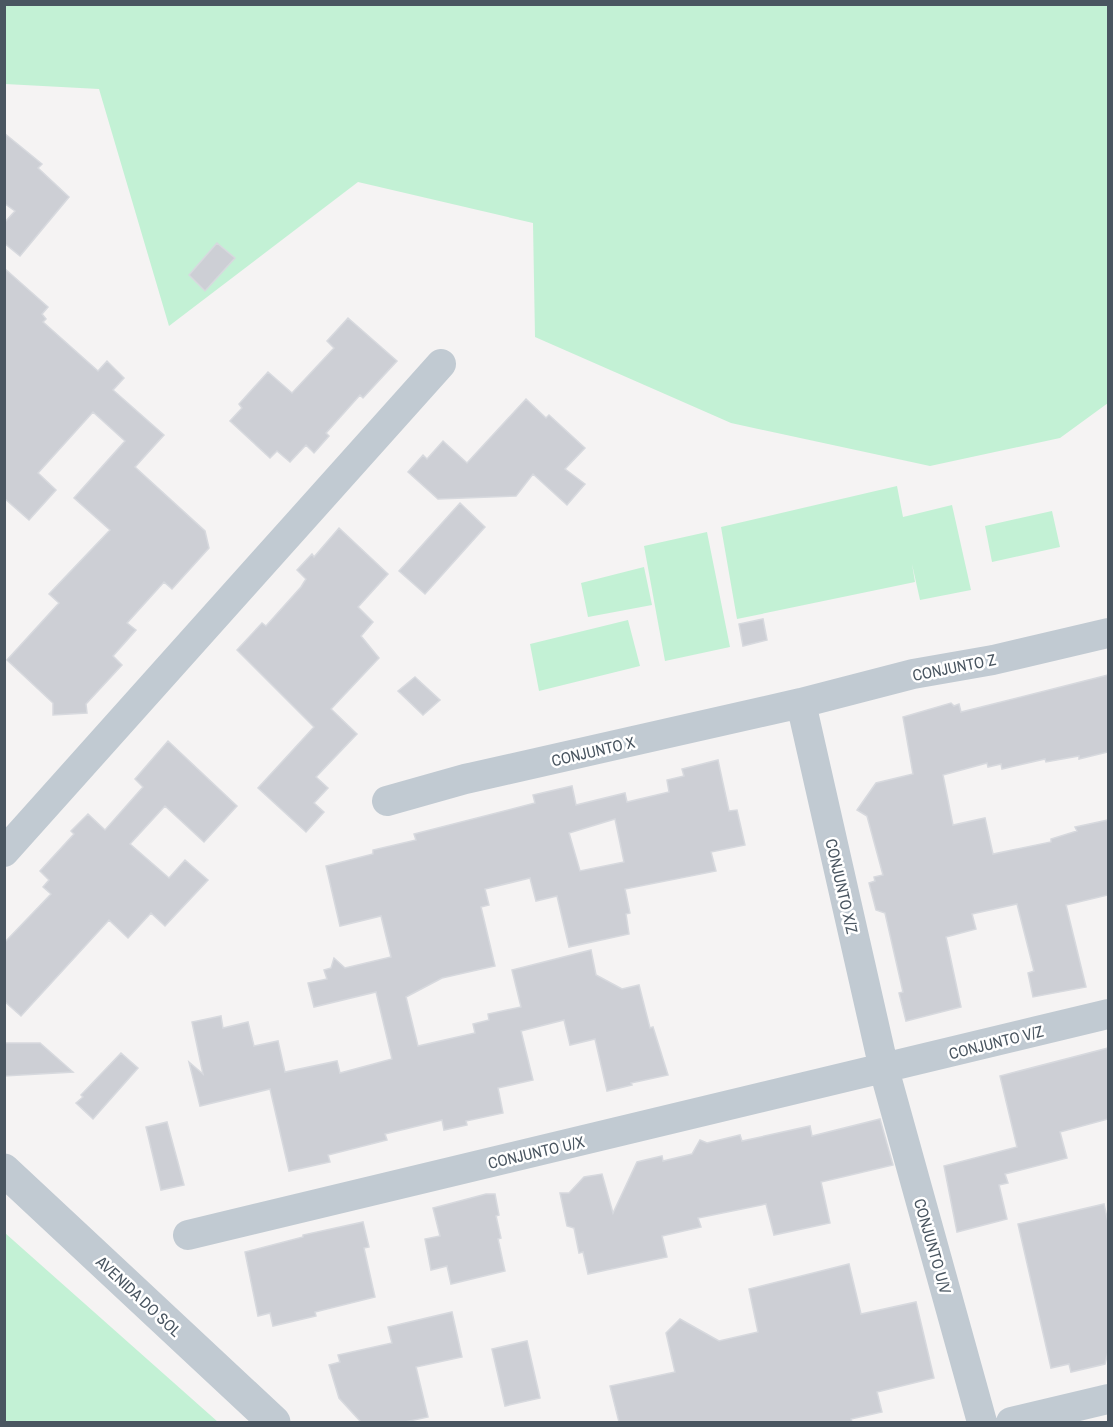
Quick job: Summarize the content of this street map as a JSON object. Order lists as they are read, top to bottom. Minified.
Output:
{"streets":{"street":["CONJUNTO Z","CONJUNTO X","CONJUNTO X/Z","CONJUNTO V/Z","CONJUNTO U/X","CONJUNTO U/V","AVENIDA DO SOL"]},"crossings":[["CONJUNTO Z","CONJUNTO X"],["CONJUNTO Z","CONJUNTO X/Z"],["CONJUNTO X","CONJUNTO X/Z"],["CONJUNTO X/Z","CONJUNTO V/Z"],["CONJUNTO X/Z","CONJUNTO U/X"],["CONJUNTO X/Z","CONJUNTO U/V"],["CONJUNTO V/Z","CONJUNTO U/X"],["CONJUNTO V/Z","CONJUNTO U/V"],["CONJUNTO U/X","CONJUNTO U/V"]]}
